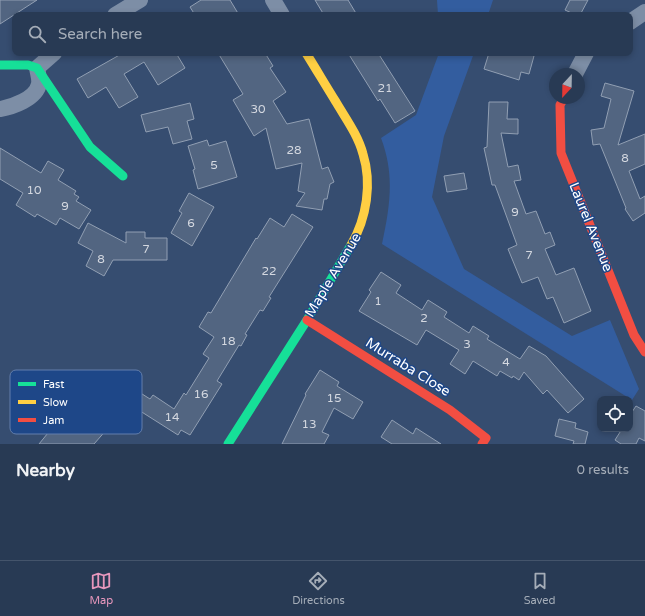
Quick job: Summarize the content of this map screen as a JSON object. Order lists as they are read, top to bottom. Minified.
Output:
{"streets":{"street":["Laurel Avenue","Maple Avenue","Murraba Close"]},"crossings":[["Maple Avenue","Murraba Close"]],"house_numbers":["21","30","28","8","5","10","9","9","6","7","7","8","22","1","2","18","3","4","16","15","14","13"],"legend":["Fast","Slow","Jam"],"north":"bottom","page":{"search":"Search here","heading":["Nearby","0 results"],"nav":["Map","Directions","Saved"]}}
